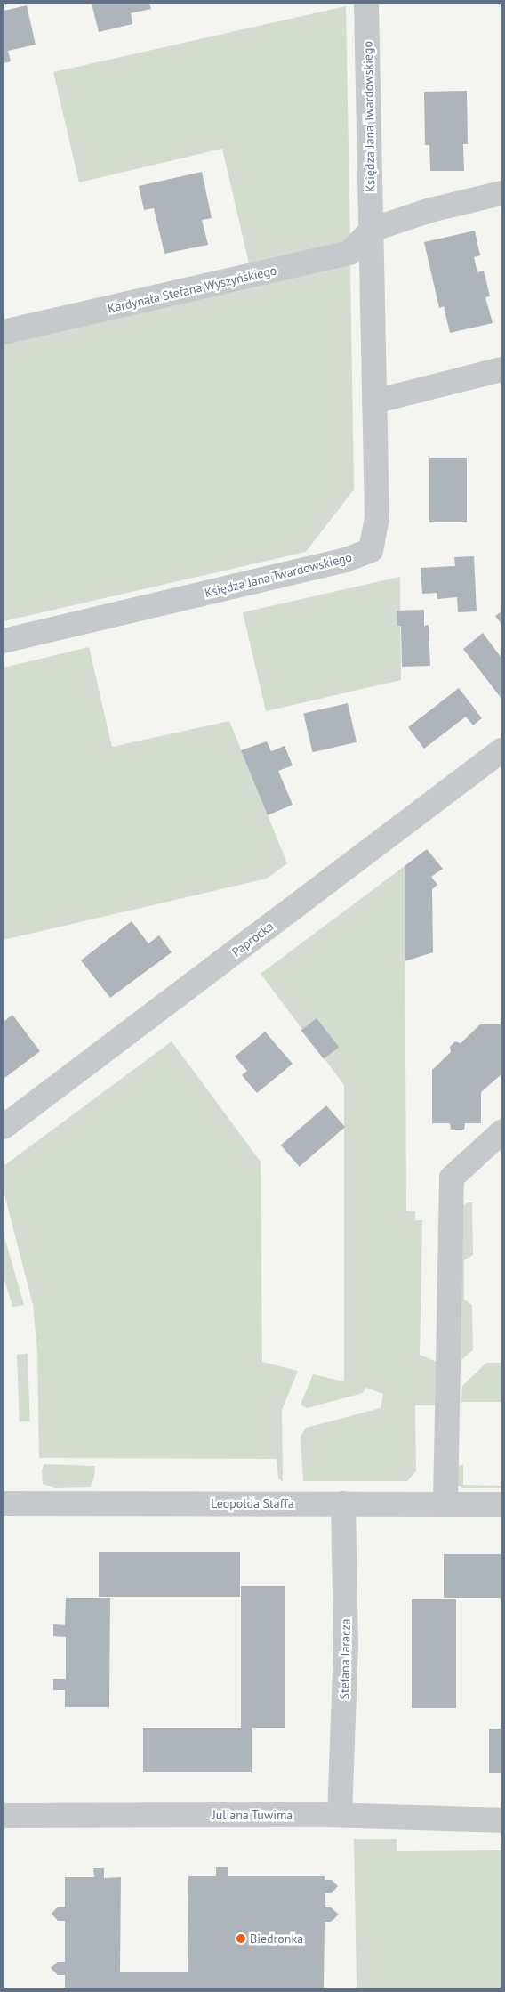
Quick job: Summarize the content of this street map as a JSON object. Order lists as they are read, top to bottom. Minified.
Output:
{"streets":{"street":["Księdza Jana Twardowskiego","Kardynała Stefana Wyszyńskiego","Paprocka","Leopolda Staffa","Stefana Jaracza","Juliana Tuwima"]},"crossings":[["Księdza Jana Twardowskiego","Kardynała Stefana Wyszyńskiego"],["Leopolda Staffa","Stefana Jaracza"],["Stefana Jaracza","Juliana Tuwima"]],"places":["Biedronka"]}
